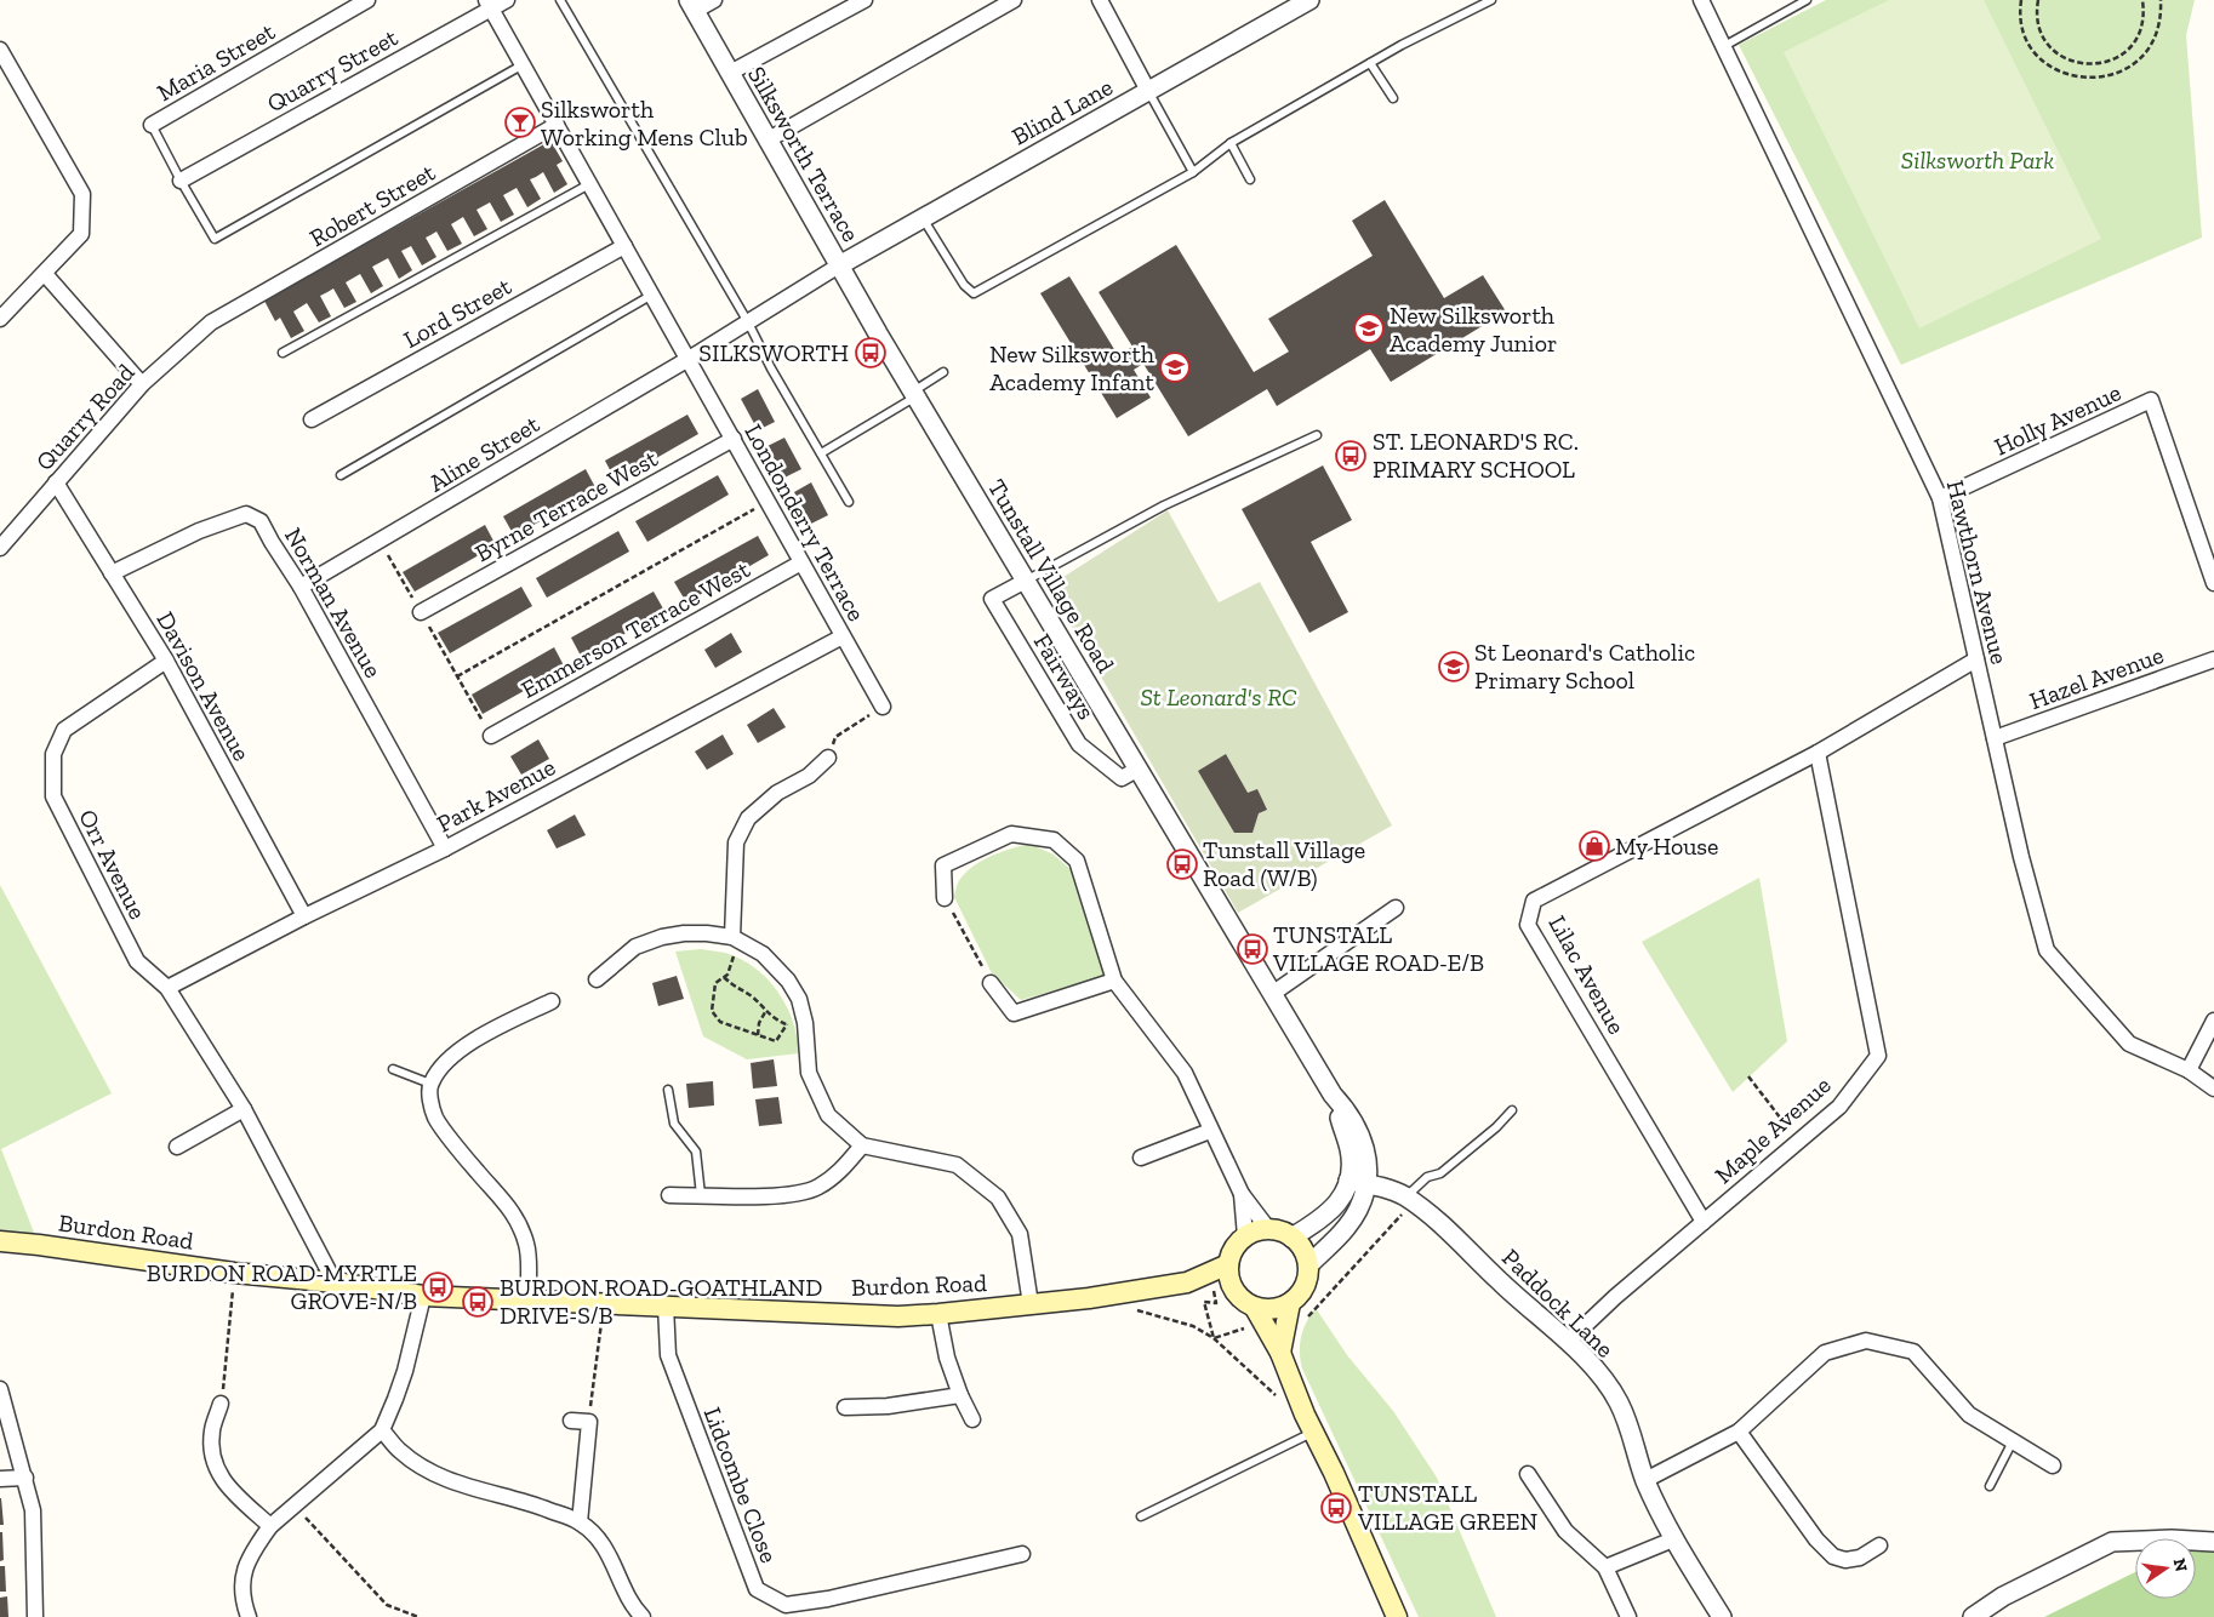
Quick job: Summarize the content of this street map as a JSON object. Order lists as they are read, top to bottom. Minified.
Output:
{"streets":{"main road":["Burdon Road"],"street":["Maria Street","Quarry Street","Blind Lane","Silksworth Terrace","Robert Street","Lord Street","Quarry Road","Holly Avenue","Aline Street","Byrne Terrace West","Londonderry Terrace","Hawthorn Avenue","Tunstall Village Road","Norman Avenue","Emmerson Terrace West","Fairways","Hazel Avenue","Davison Avenue","Park Avenue","Orr Avenue","Lilac Avenue","Maple Avenue","Paddock Lane","Lidcombe Close"]},"crossings":[["Quarry Street","Londonderry Terrace"],["Blind Lane","Silksworth Terrace"],["Blind Lane","Aline Street"],["Silksworth Terrace","Aline Street"],["Silksworth Terrace","Tunstall Village Road"],["Robert Street","Quarry Road"],["Robert Street","Londonderry Terrace"],["Lord Street","Londonderry Terrace"],["Quarry Road","Davison Avenue"],["Holly Avenue","Hawthorn Avenue"],["Aline Street","Londonderry Terrace"],["Aline Street","Norman Avenue"],["Byrne Terrace West","Londonderry Terrace"],["Londonderry Terrace","Emmerson Terrace West"],["Londonderry Terrace","Park Avenue"],["Hawthorn Avenue","Hazel Avenue"],["Hawthorn Avenue","Lilac Avenue"],["Tunstall Village Road","Fairways"],["Tunstall Village Road","Burdon Road"],["Tunstall Village Road","Paddock Lane"],["Norman Avenue","Davison Avenue"],["Norman Avenue","Park Avenue"],["Davison Avenue","Park Avenue"],["Davison Avenue","Orr Avenue"],["Park Avenue","Orr Avenue"],["Orr Avenue","Burdon Road"],["Lilac Avenue","Maple Avenue"],["Maple Avenue","Paddock Lane"],["Burdon Road","Lidcombe Close"]],"parks":["Silksworth Park","St Leonard's RC"],"places":{"bar":["Silksworth Working Mens Club"],"school or university":["New Silksworth Academy Junior","New Silksworth Academy Infant","St Leonard's Catholic Primary School"],"bus stop":["SILKSWORTH","ST. LEONARD'S RC. PRIMARY SCHOOL","Tunstall Village Road (W/B)","TUNSTALL VILLAGE ROAD-E/B","BURDON ROAD-MYRTLE GROVE-N/B","BURDON ROAD-GOATHLAND DRIVE-S/B","TUNSTALL VILLAGE GREEN"],"shop":["My House"]},"north":"right"}
